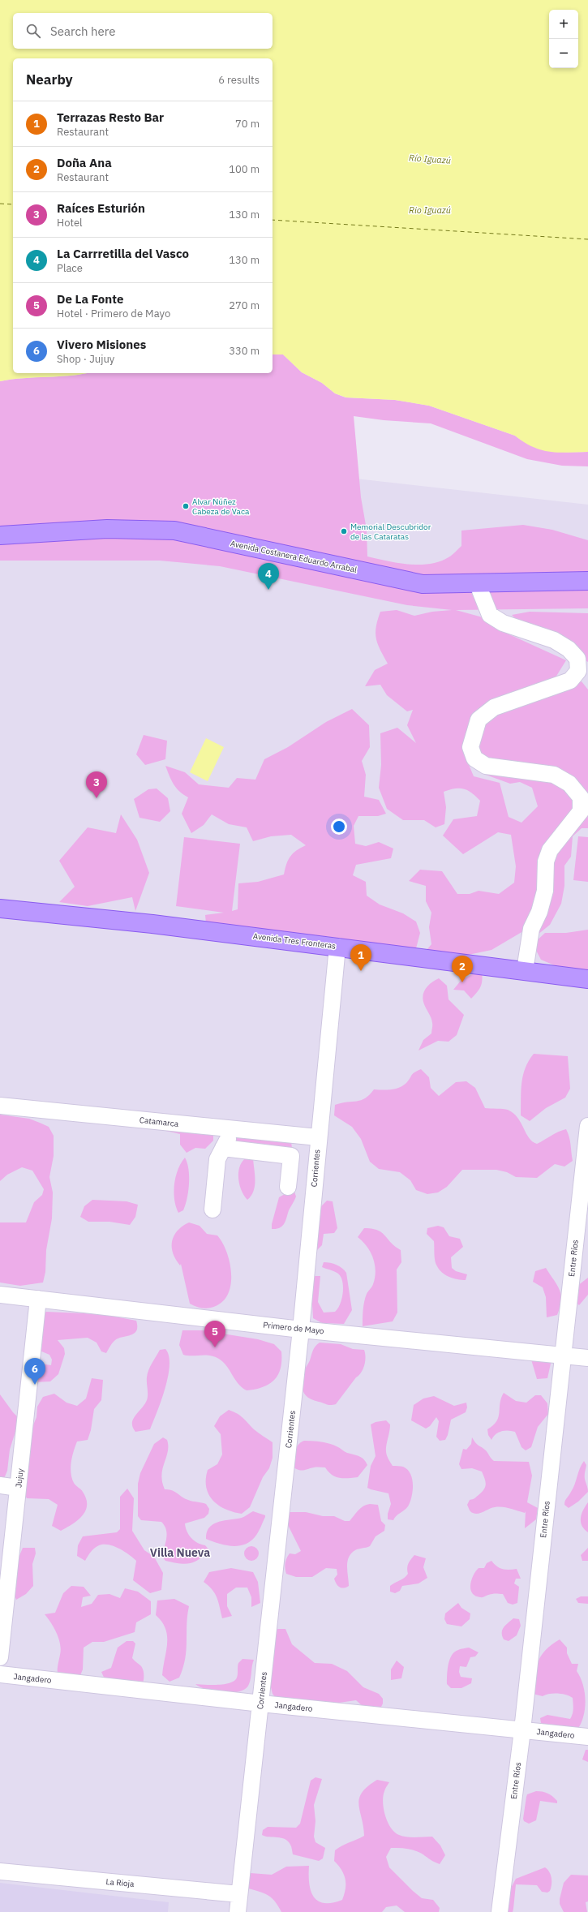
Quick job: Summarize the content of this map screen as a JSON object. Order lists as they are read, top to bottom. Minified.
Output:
{"streets":{"main road":["Avenida Costanera Eduardo Arrabal","Avenida Tres Fronteras"],"street":["Catamarca","Corrientes","Entre Ríos","Primero de Mayo","Jujuy","Jangadero","La Rioja"]},"crossings":[["Avenida Tres Fronteras","Corrientes"],["Catamarca","Corrientes"],["Corrientes","Primero de Mayo"],["Corrientes","Jangadero"],["Corrientes","La Rioja"],["Entre Ríos","Primero de Mayo"],["Entre Ríos","Jangadero"],["Primero de Mayo","Jujuy"]],"districts":["Villa Nueva"],"water":["Río Iguazú","Rio Iguazú"],"places":["Alvar Núñez Cabeza de Vaca","Memorial Descubridor de las Cataratas"],"page":{"map_buttons":["+","−"],"search":"Search here","heading":["Nearby","6 results"],"list":[{"mark":"1","name":"Terrazas Resto Bar","note":"Restaurant","value":"70 m"},{"mark":"2","name":"Doña Ana","note":"Restaurant","value":"100 m"},{"mark":"3","name":"Raíces Esturión","note":"Hotel","value":"130 m"},{"mark":"4","name":"La Carrretilla del Vasco","note":"Place","value":"130 m"},{"mark":"5","name":"De La Fonte","note":"Hotel · Primero de Mayo","value":"270 m"},{"mark":"6","name":"Vivero Misiones","note":"Shop · Jujuy","value":"330 m"}],"pins":["4","3","1","2","5","6"]}}
